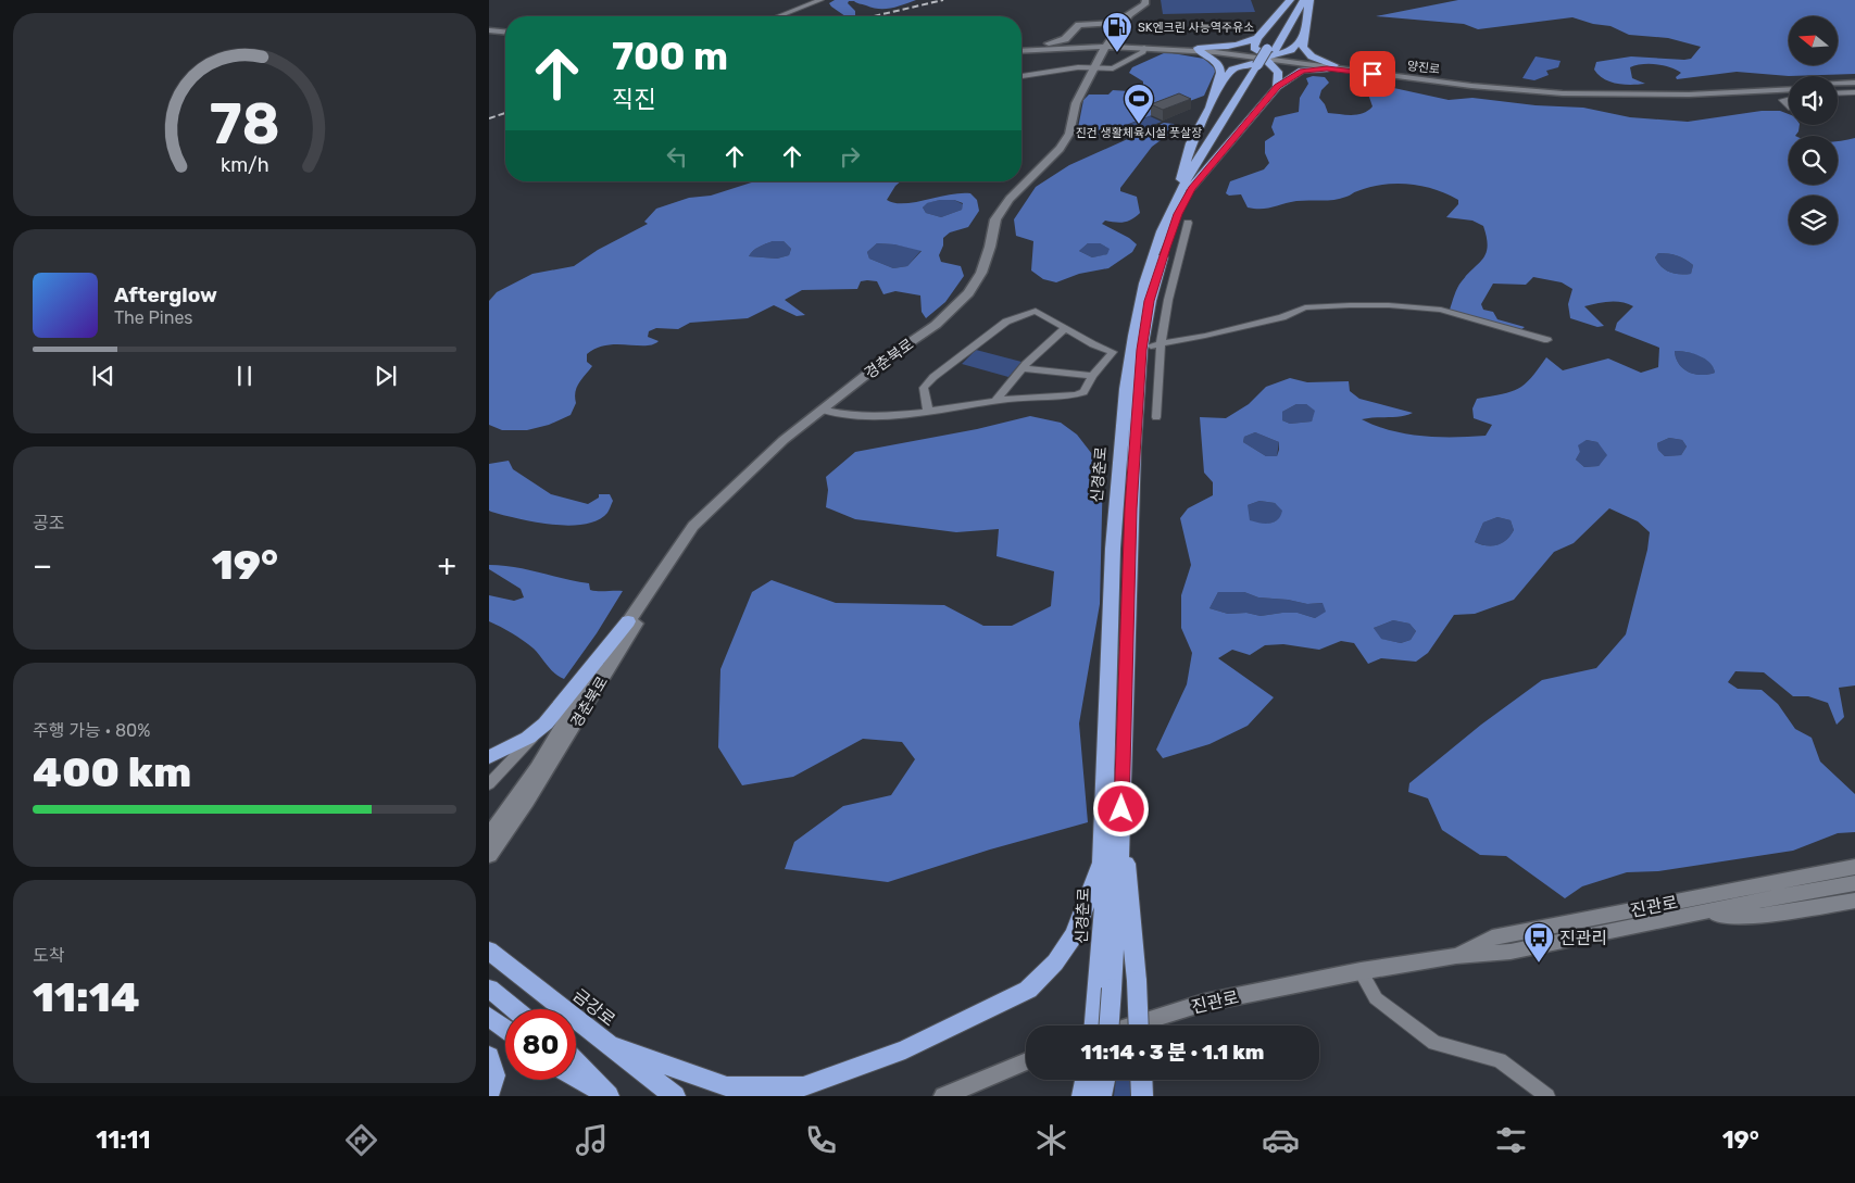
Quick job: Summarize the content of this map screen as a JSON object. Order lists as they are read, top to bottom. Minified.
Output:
{"streets":{"highway":["신경춘로","금강로"],"main road":["양진로","경춘북로","진관로"]},"crossings":[["양진로","경춘북로"],["양진로","신경춘로"]],"places":{"fuel station":["SK엔크린 사능역주유소"],"sports":["진건 생활체육시설 풋살장"],"bus stop":["진관리"]},"north":"left","page":{"turn":["700 m","직진"],"song":["Afterglow","The Pines"],"tile":["공조",["주행 가능 · 80%","400 km"],["도착","11:14"]],"heat":["−","19°","+"],"limit":"80","trip":"11:14 · 3 분 · 1.1 km","tabs":["11:11","19°"],"gauge":["78","km/h"]}}
